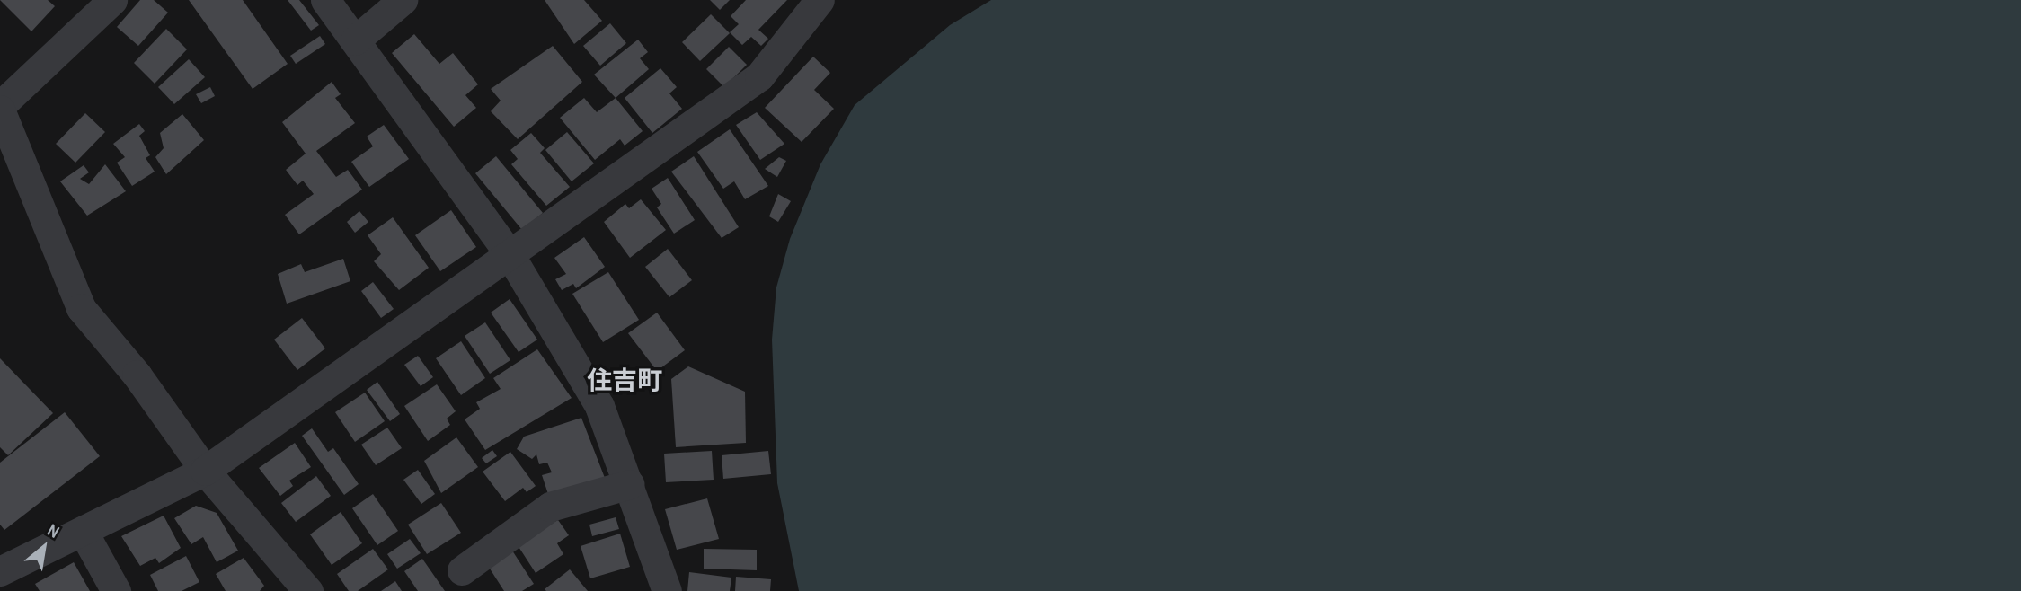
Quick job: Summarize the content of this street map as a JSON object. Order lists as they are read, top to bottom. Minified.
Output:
{"districts":["住吉町"],"north":"top right"}
